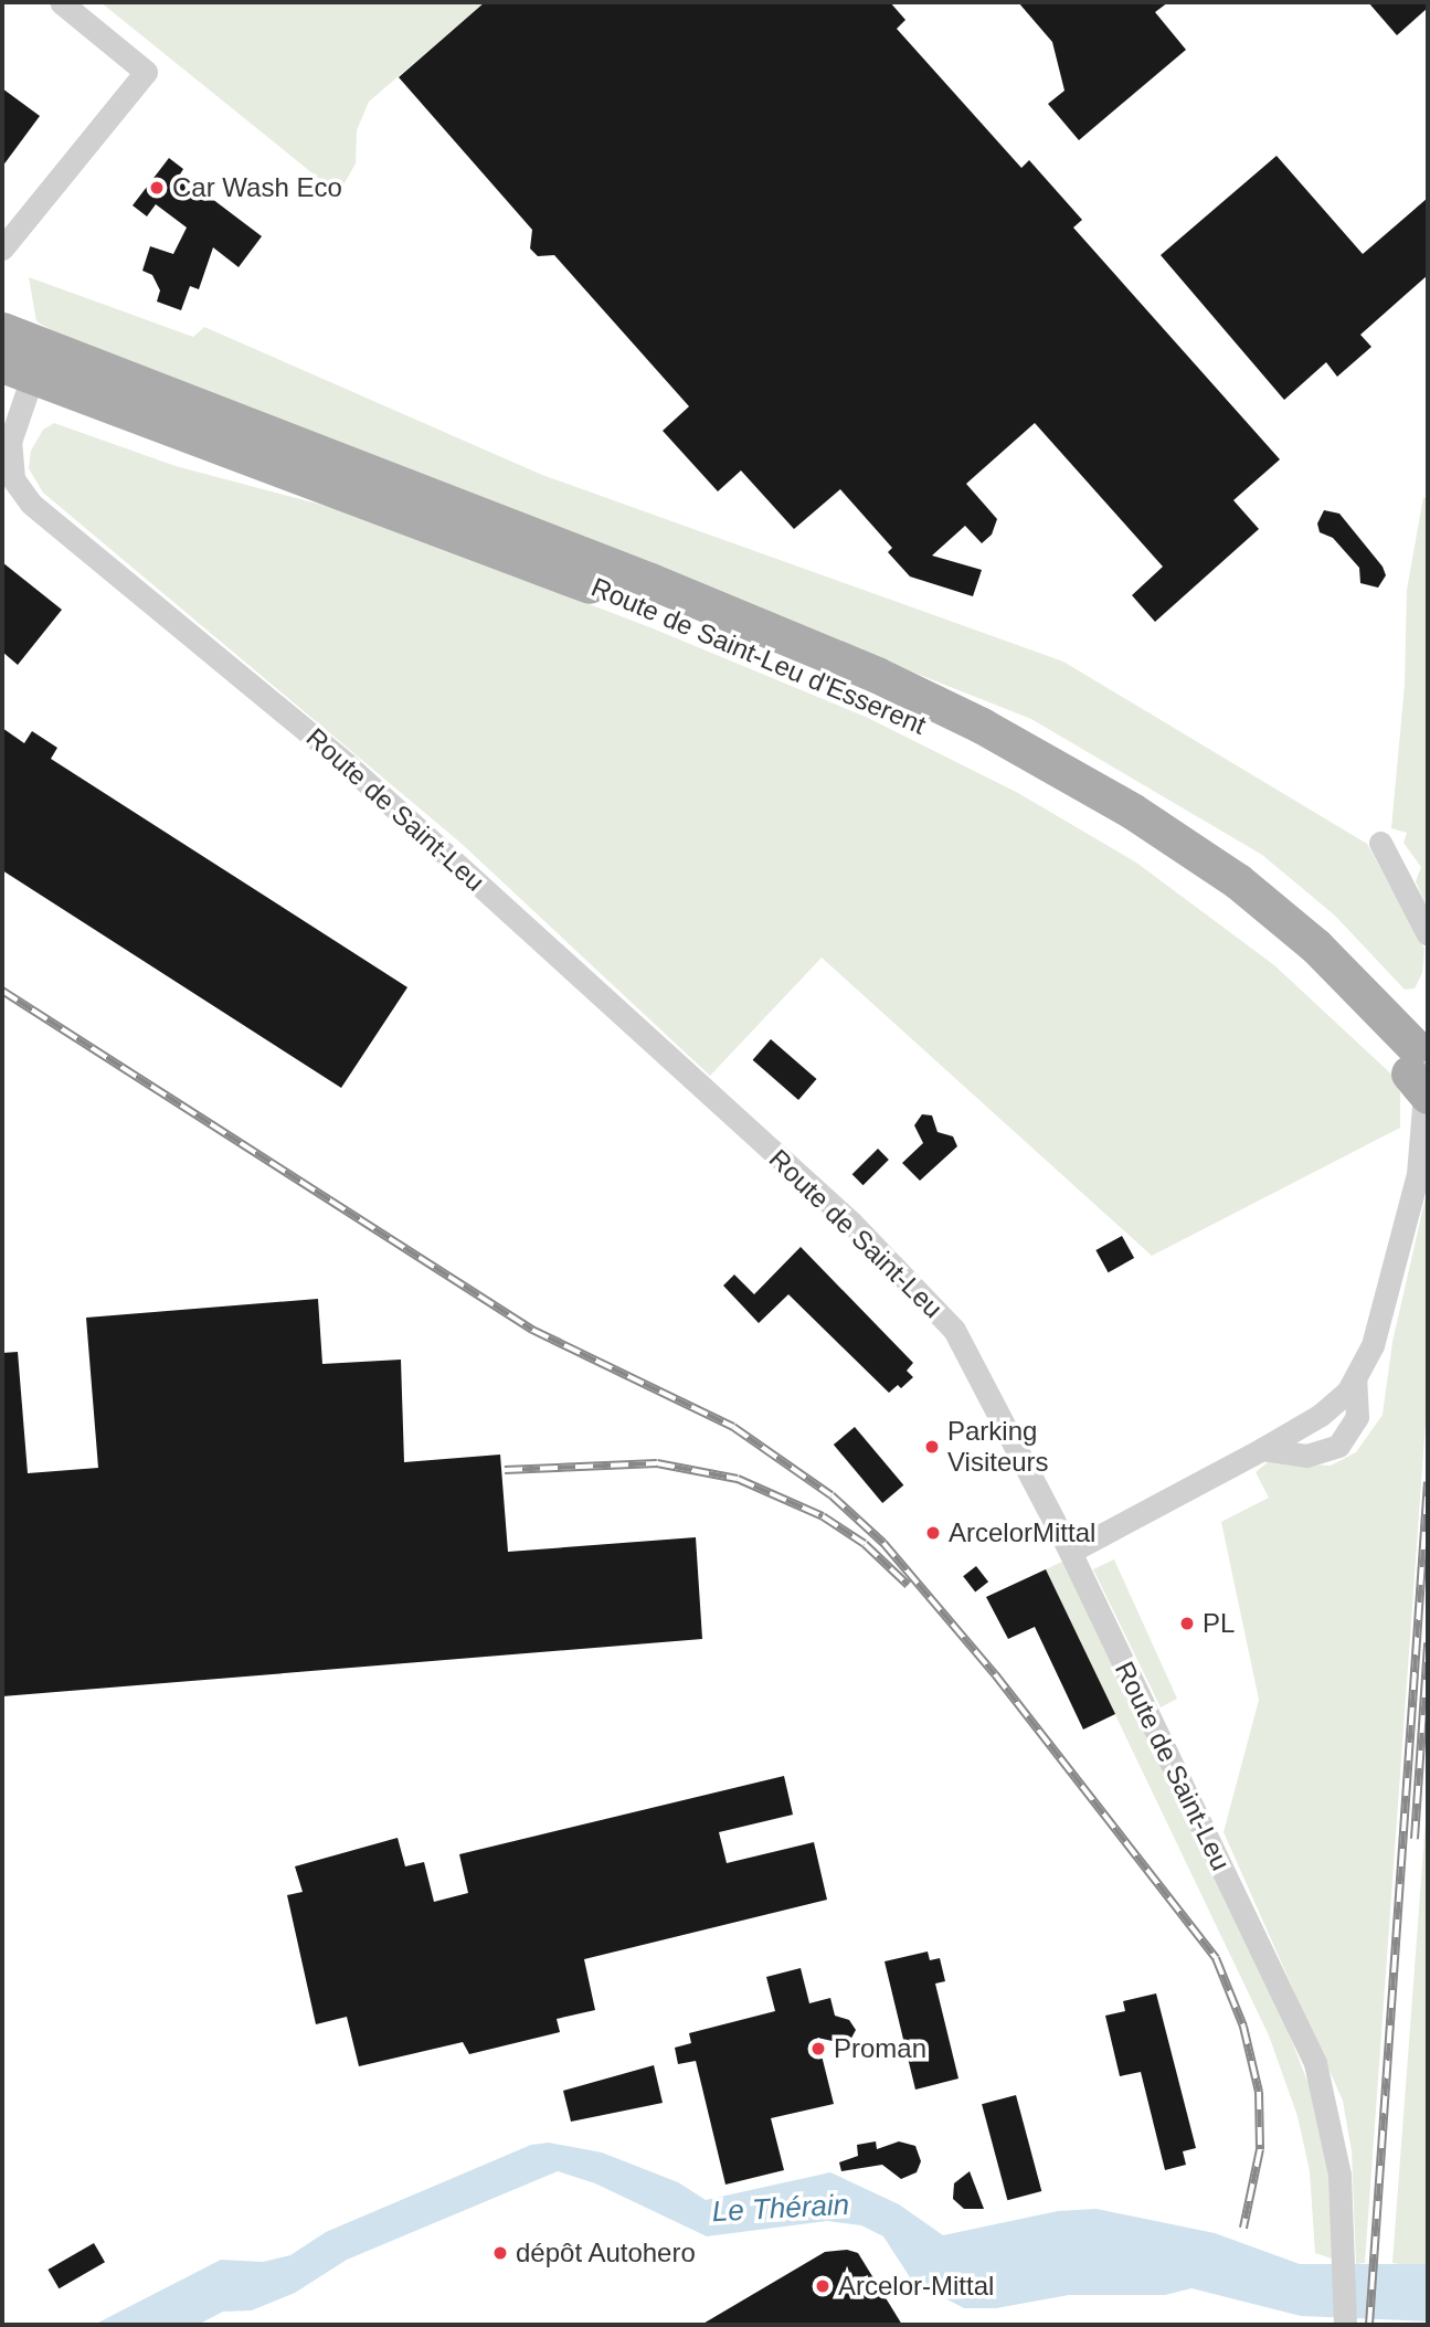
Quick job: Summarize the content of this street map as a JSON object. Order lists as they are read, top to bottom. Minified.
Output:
{"streets":{"main road":["Route de Saint-Leu d'Esserent"],"street":["Route de Saint-Leu"]},"water":["Le Thérain"],"places":["Car Wash Eco","Parking Visiteurs","ArcelorMittal","PL","Proman","dépôt Autohero","Arcelor-Mittal"]}
